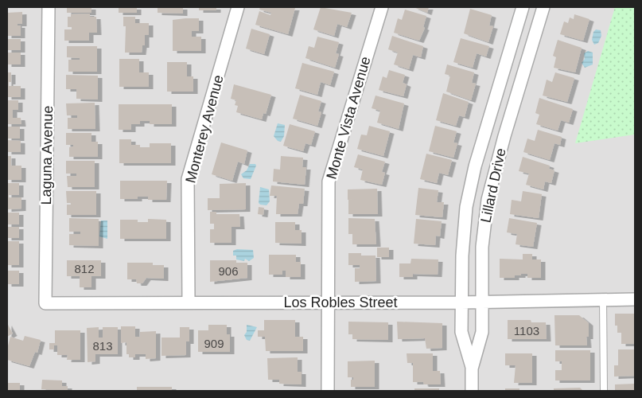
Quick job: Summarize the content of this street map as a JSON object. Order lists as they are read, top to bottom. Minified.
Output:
{"streets":{"street":["Monte Vista Avenue","Monterey Avenue","Laguna Avenue","Lillard Drive","Los Robles Street"]},"crossings":[["Monte Vista Avenue","Los Robles Street"],["Monterey Avenue","Los Robles Street"],["Laguna Avenue","Los Robles Street"],["Lillard Drive","Los Robles Street"]],"house_numbers":["812","906","1103","909","813"]}
